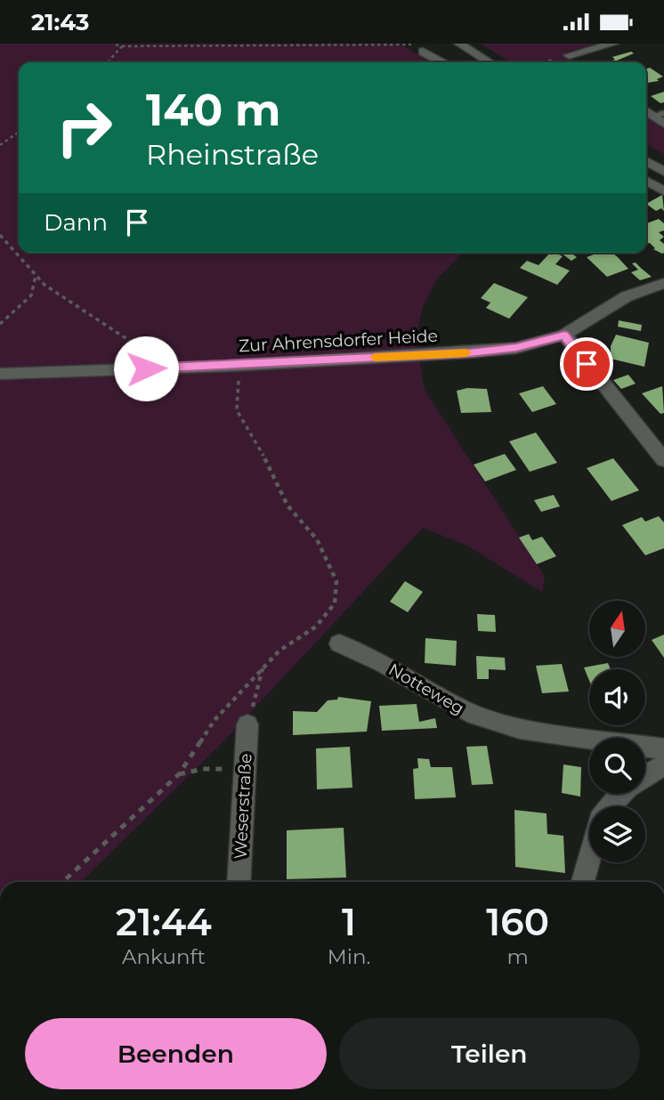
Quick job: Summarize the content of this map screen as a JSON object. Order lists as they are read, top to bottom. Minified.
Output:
{"streets":{"street":["Zur Ahrensdorfer Heide","Notteweg","Weserstraße"]},"north":"top","page":{"status":"21:43","turn":["140 m","Rheinstraße"],"then":"Dann","eta":["21:44","Ankunft","1","Min.","160","m"],"buttons":["Beenden","Teilen"]}}
